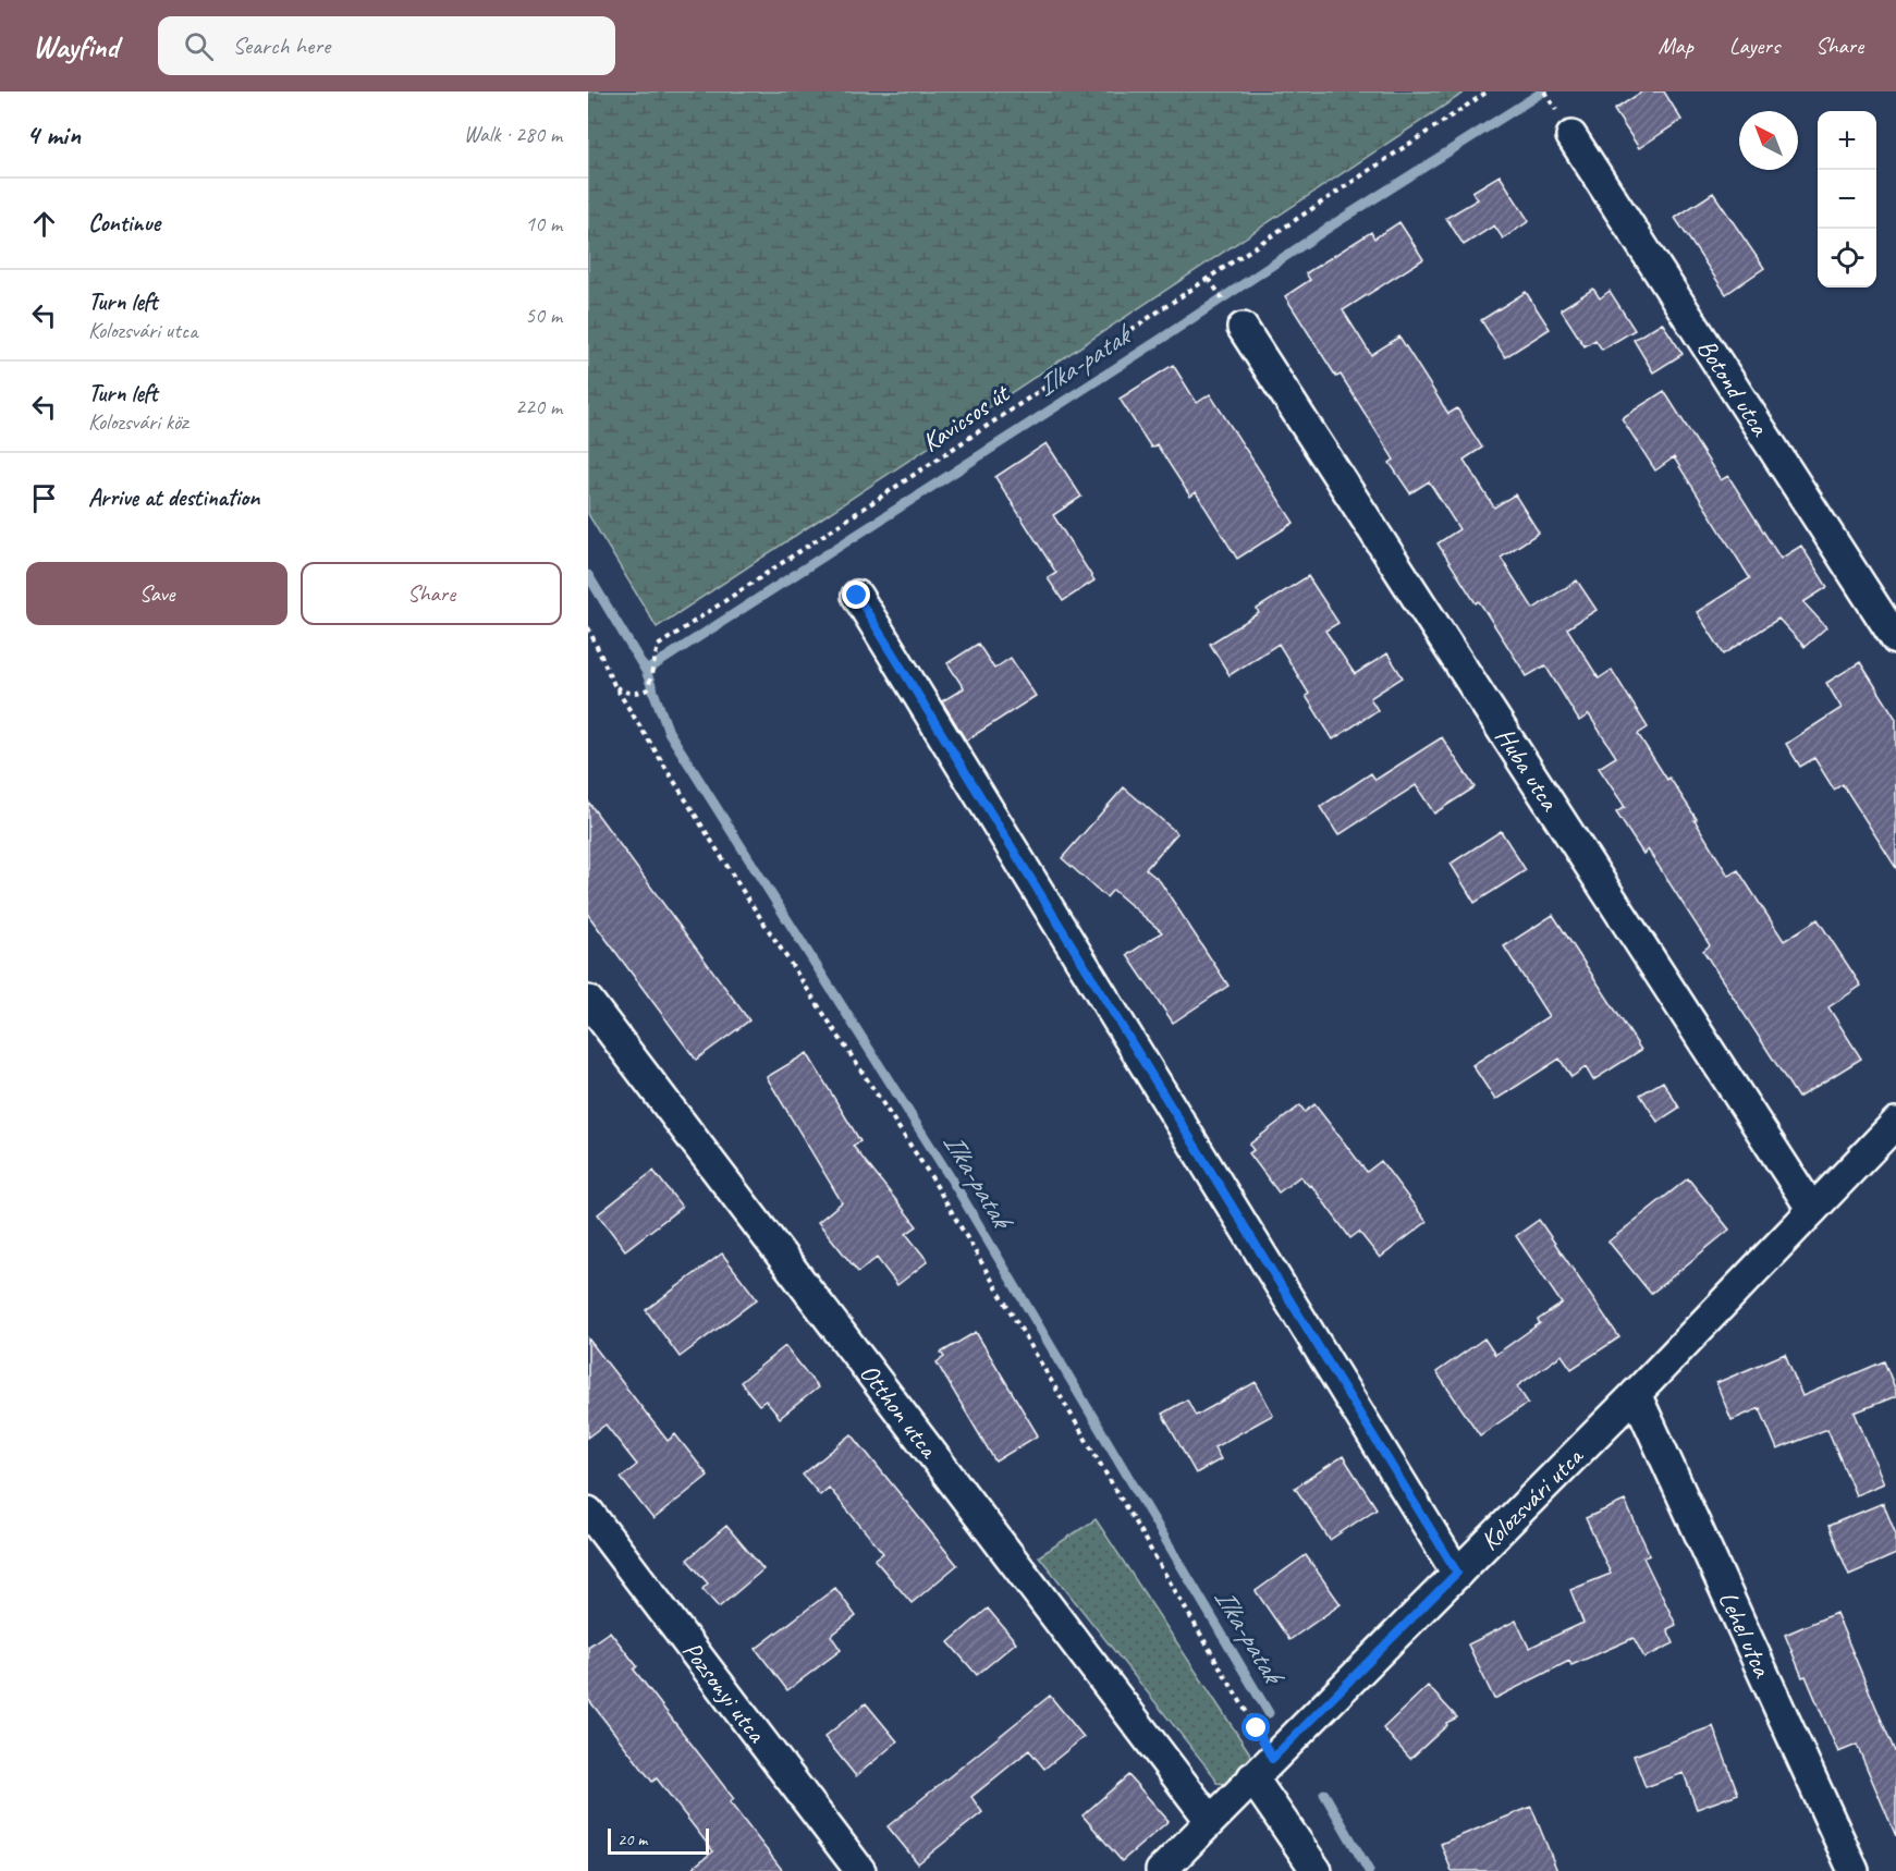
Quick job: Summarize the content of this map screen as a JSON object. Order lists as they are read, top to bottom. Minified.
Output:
{"streets":{"street":["Botond utca","Huba utca","Otthon utca","Kolozsvári utca","Lehel utca","Pozsonyi utca"],"path":["Kavicsos út"]},"crossings":[["Huba utca","Kolozsvári utca"],["Otthon utca","Kolozsvári utca"],["Kolozsvári utca","Lehel utca"]],"water":["Ilka-patak"],"scale_bar":"20 m","north":"top left","page":{"header":"Wayfind","search":"Search here","nav":["Map","Layers","Share"],"heading":["4 min","Walk · 280 m"],"map_buttons":["+","−"],"list":[["Continue","10 m"],["Turn left","Kolozsvári utca","50 m"],["Turn left","Kolozsvári köz","220 m"],"Arrive at destination"],"buttons":["Save","Share"],"scale":"20 m"}}
